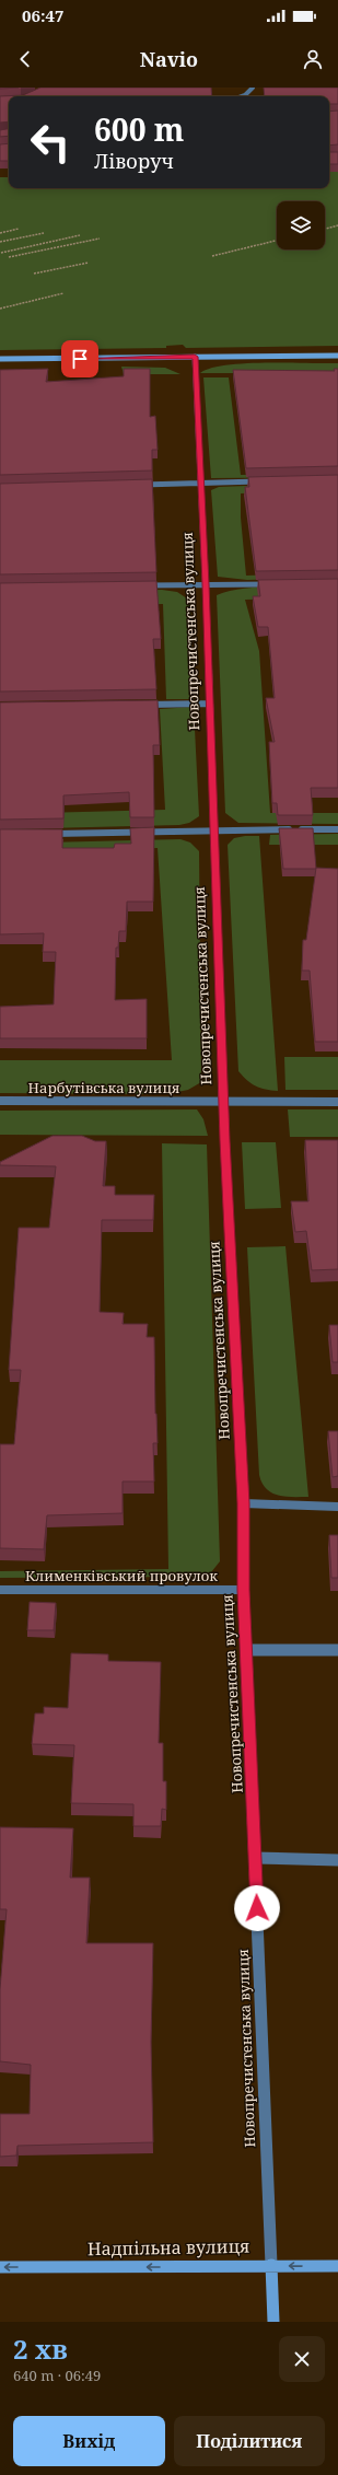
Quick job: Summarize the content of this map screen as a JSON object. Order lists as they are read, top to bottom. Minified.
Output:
{"streets":{"main road":["Новопречистенська вулиця","Надпільна вулиця"],"street":["Нарбутівська вулиця","Клименківський провулок"]},"crossings":[["Новопречистенська вулиця","Нарбутівська вулиця"],["Новопречистенська вулиця","Клименківський провулок"],["Новопречистенська вулиця","Надпільна вулиця"]],"one_way":["Надпільна вулиця"],"page":{"status":"06:47","header":"Navio","turn":["600 m","Ліворуч"],"heading":["2 хв","640 m · 06:49"],"buttons":["Вихід","Поділитися"]}}
